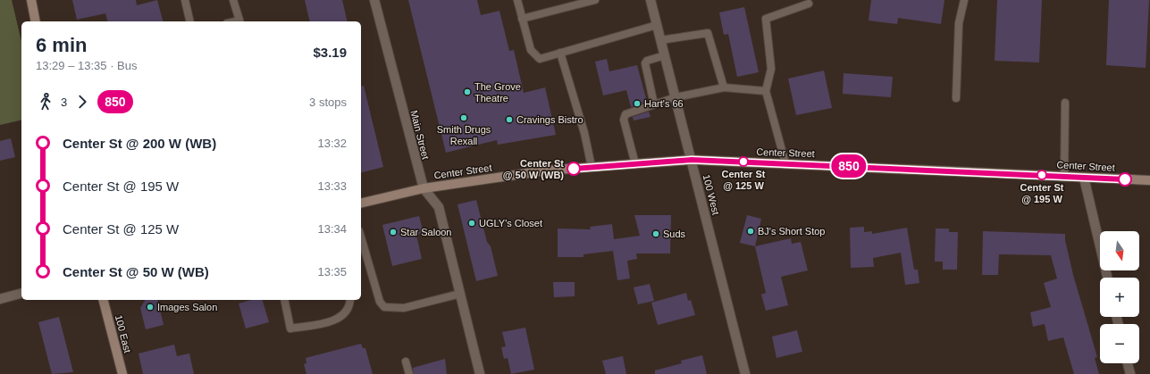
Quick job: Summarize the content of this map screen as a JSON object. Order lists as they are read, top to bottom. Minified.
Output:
{"streets":{"main road":["Center Street","100 East"],"street":["Main Street","100 West"]},"crossings":[["Main Street","Center Street"],["Center Street","100 West"]],"places":["The Grove Theatre","Hart's 66","Smith Drugs Rexall","Cravings Bistro","Center St @ 125 W","Center St @ 50 W (WB)","Center St @ 195 W","UGLY's Closet","BJ's Short Stop","Star Saloon","Suds","Images Salon"],"lines":["bus line 850"],"north":"bottom","page":{"on_map":"850","heading":["6 min","13:29 – 13:35 · Bus","$3.19"],"legs":["3","850","3 stops"],"list":[{"name":"Center St @ 200 W (WB)","value":"13:32"},{"name":"Center St @ 195 W","value":"13:33"},{"name":"Center St @ 125 W","value":"13:34"},{"name":"Center St @ 50 W (WB)","value":"13:35"}],"map_buttons":["+","−"]}}
